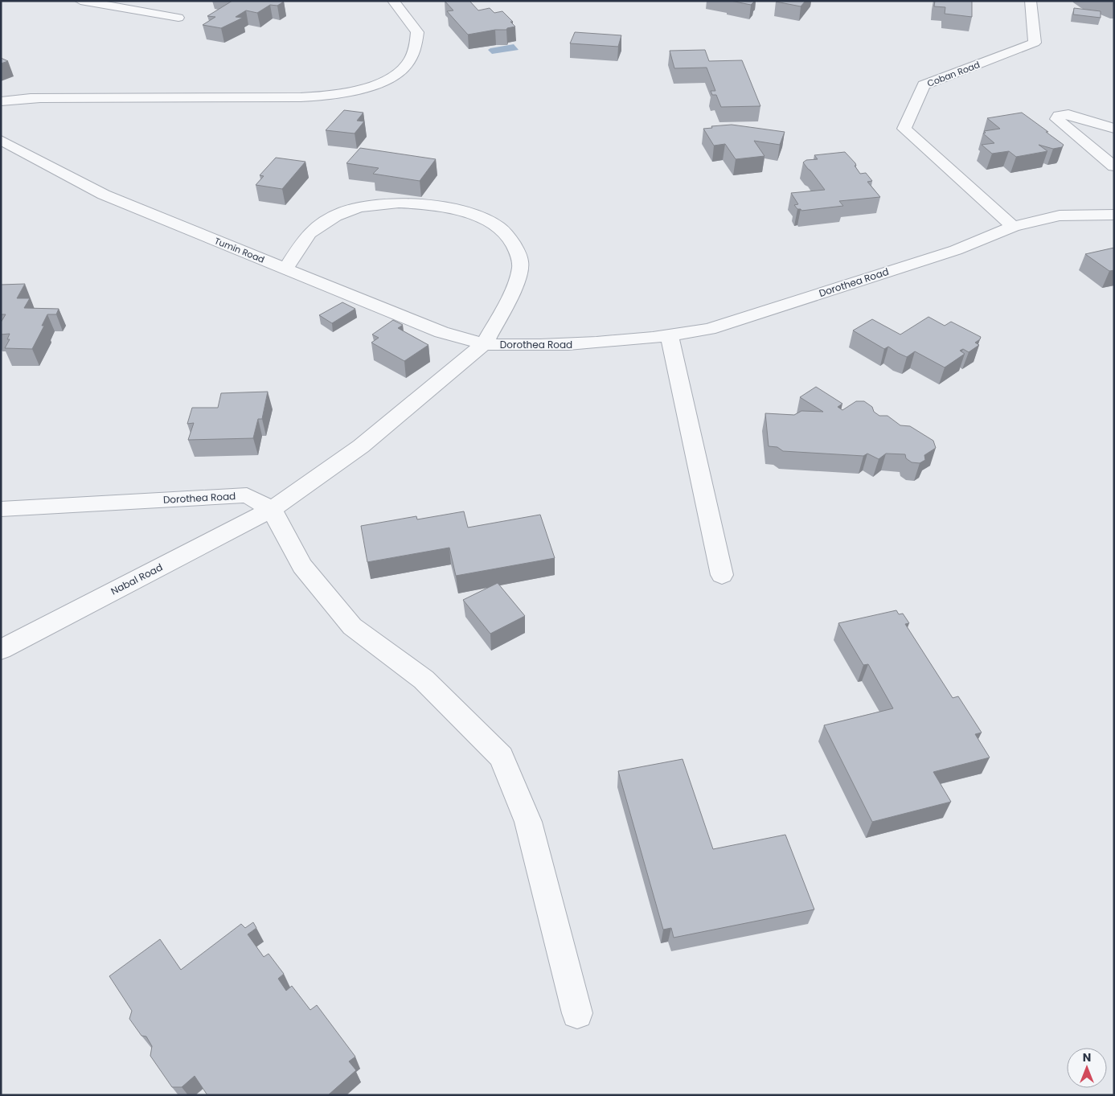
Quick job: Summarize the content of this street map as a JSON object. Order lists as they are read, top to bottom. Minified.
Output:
{"streets":{"street":["Coban Road","Tumin Road","Dorothea Road","Nabal Road"]},"crossings":[["Coban Road","Dorothea Road"],["Tumin Road","Dorothea Road"],["Dorothea Road","Nabal Road"]],"north":"top"}
